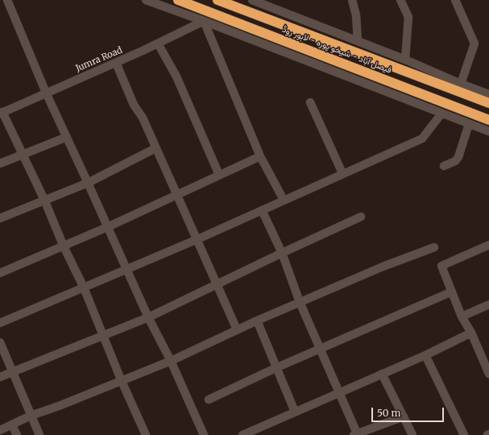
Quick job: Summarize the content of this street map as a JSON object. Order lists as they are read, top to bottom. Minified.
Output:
{"streets":{"highway":["فیصل آباد - شیخو پورہ - لاہور روڈ"],"street":["Jumra Road"]},"scale_bar":"50 m"}
